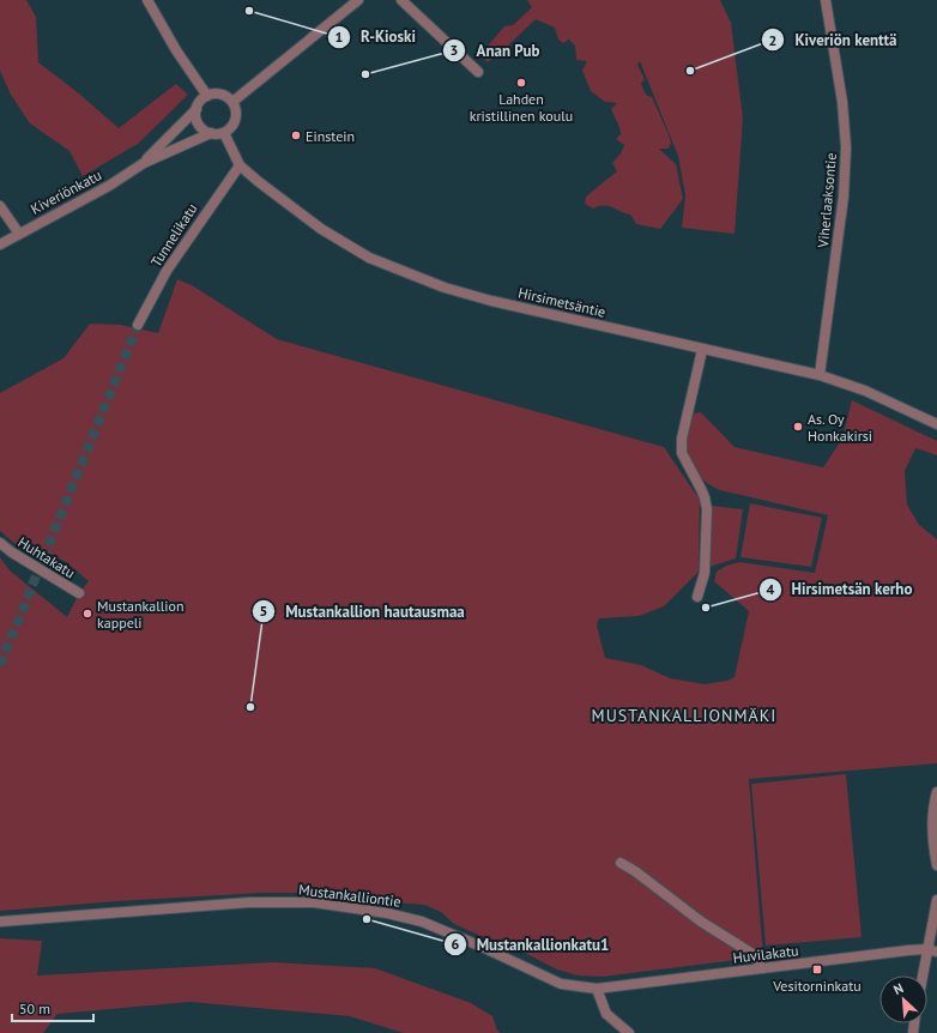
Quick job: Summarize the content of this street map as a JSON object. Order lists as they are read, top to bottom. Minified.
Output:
{"streets":{"street":["Kiveriönkatu","Viherlaaksontie","Tunnelikatu","Hirsimetsäntie","Huhtakatu","Mustankalliontie","Huvilakatu"]},"crossings":[["Kiveriönkatu","Hirsimetsäntie"],["Viherlaaksontie","Hirsimetsäntie"],["Tunnelikatu","Hirsimetsäntie"],["Mustankalliontie","Huvilakatu"]],"districts":["MUSTANKALLIONMÄKI"],"places":{"other":["R-Kioski","Kiveriön kenttä","Anan Pub","Lahden kristillinen koulu","Einstein","As. Oy Honkakirsi","Hirsimetsän kerho","Mustankallion kappeli","Mustankallion hautausmaa","Mustankallionkatu1"],"transit":["Vesitorninkatu"]},"scale_bar":"50 m","north":"top left"}
